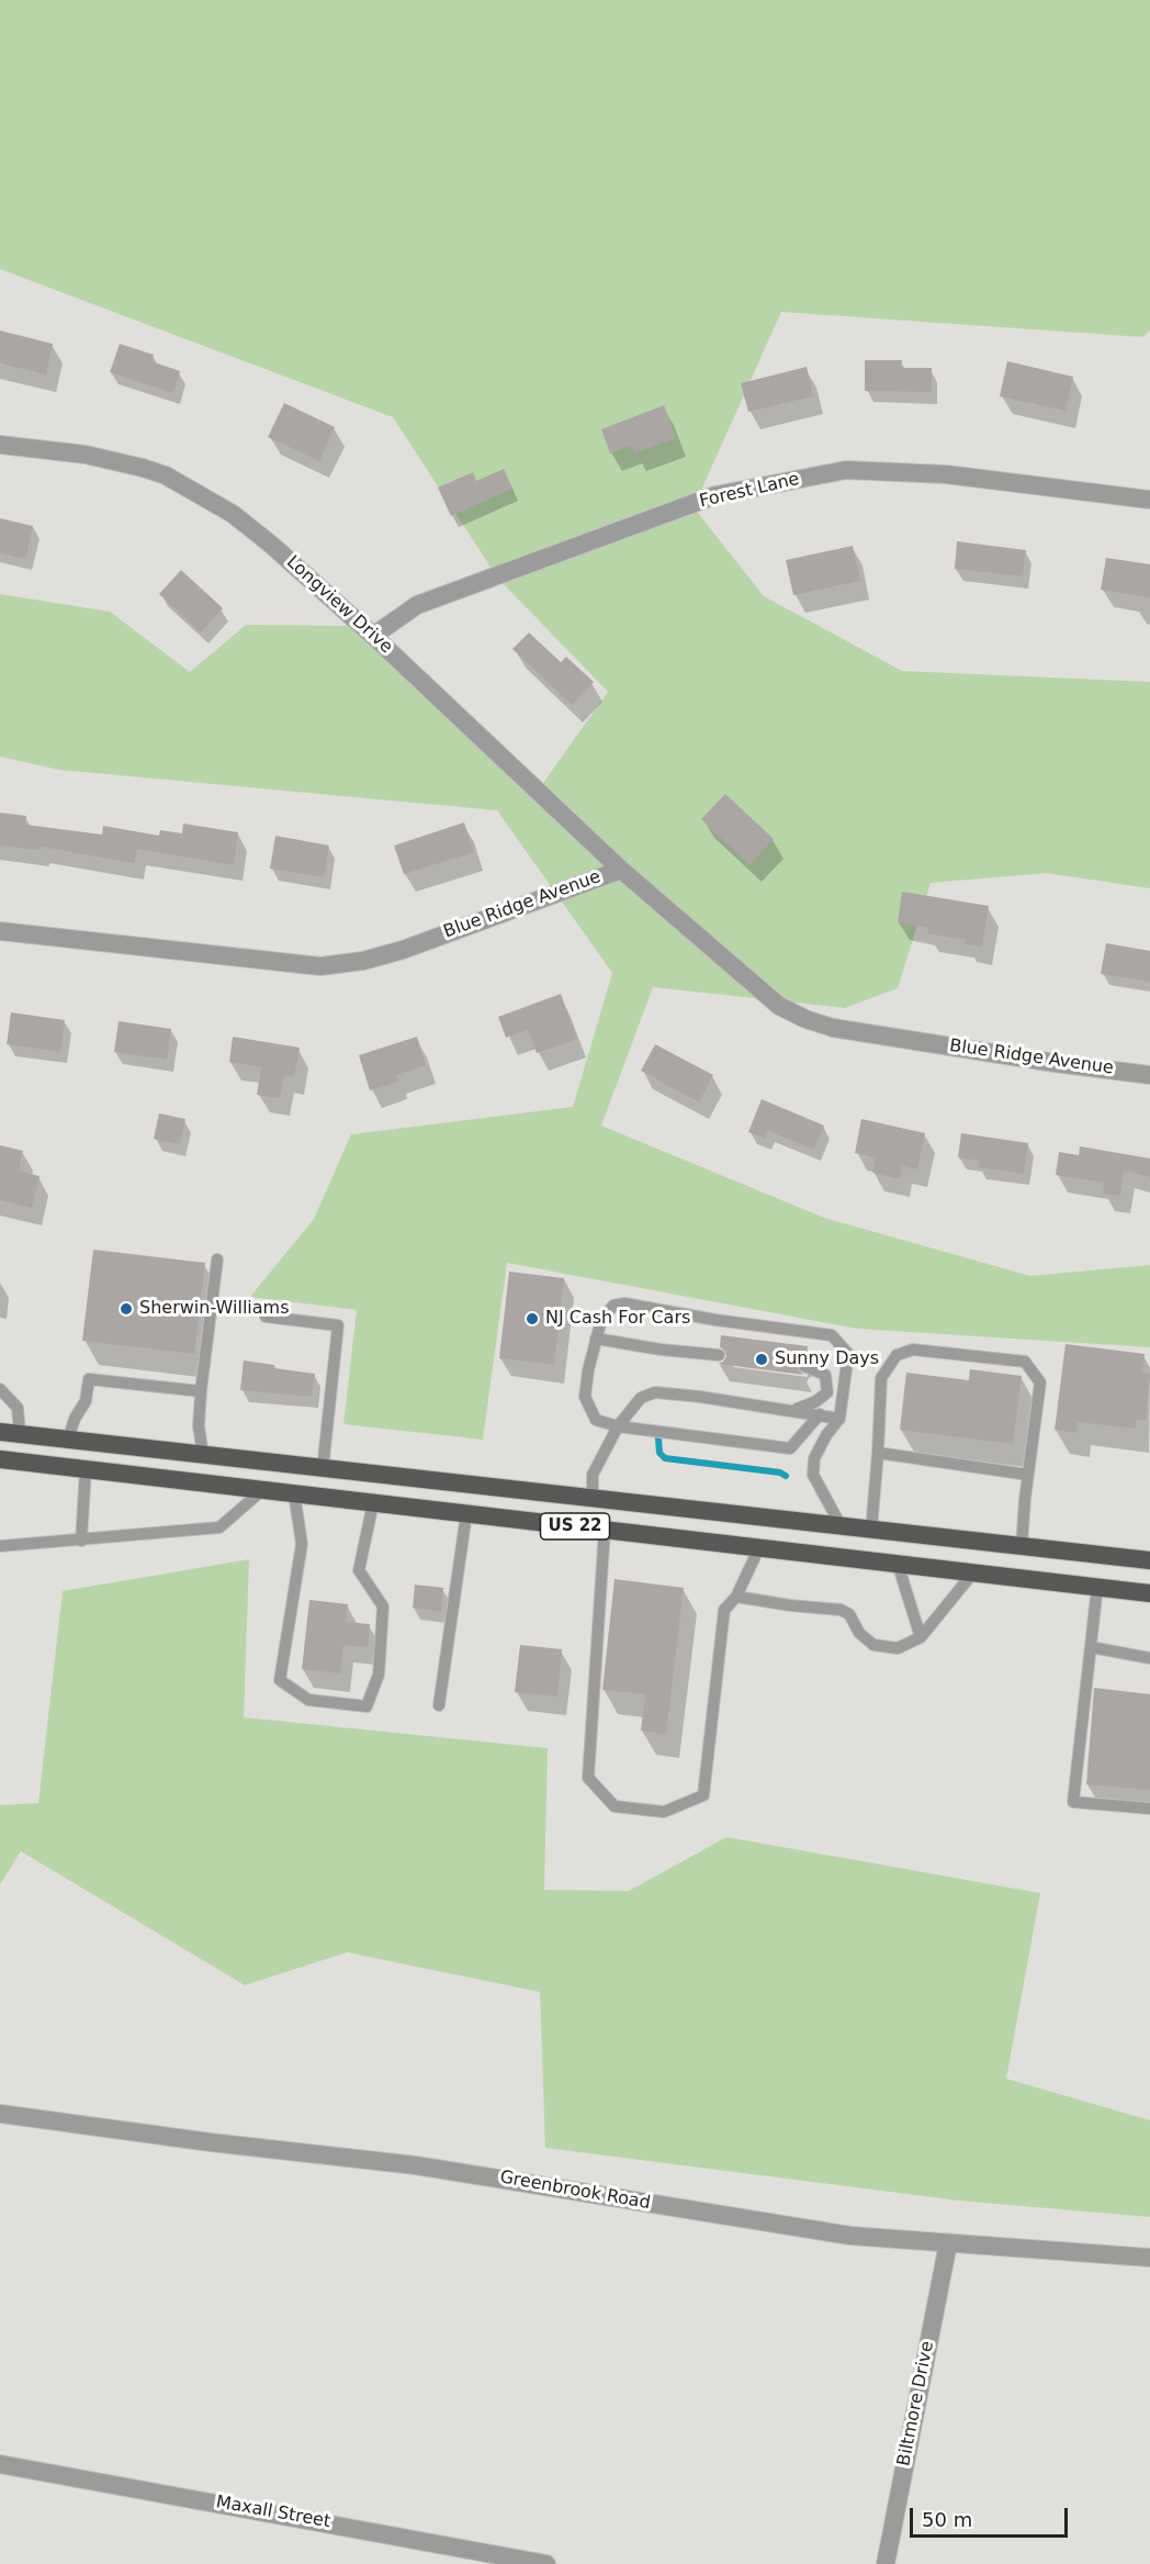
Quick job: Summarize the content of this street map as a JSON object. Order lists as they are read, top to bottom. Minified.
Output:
{"streets":{"highway":["US 22"],"street":["Forest Lane","Longview Drive","Blue Ridge Avenue","Greenbrook Road","Biltmore Drive","Maxall Street"]},"crossings":[["Forest Lane","Longview Drive"],["Longview Drive","Blue Ridge Avenue"],["Greenbrook Road","Biltmore Drive"]],"places":["Sherwin-Williams","NJ Cash For Cars","Sunny Days"],"scale_bar":"50 m"}
